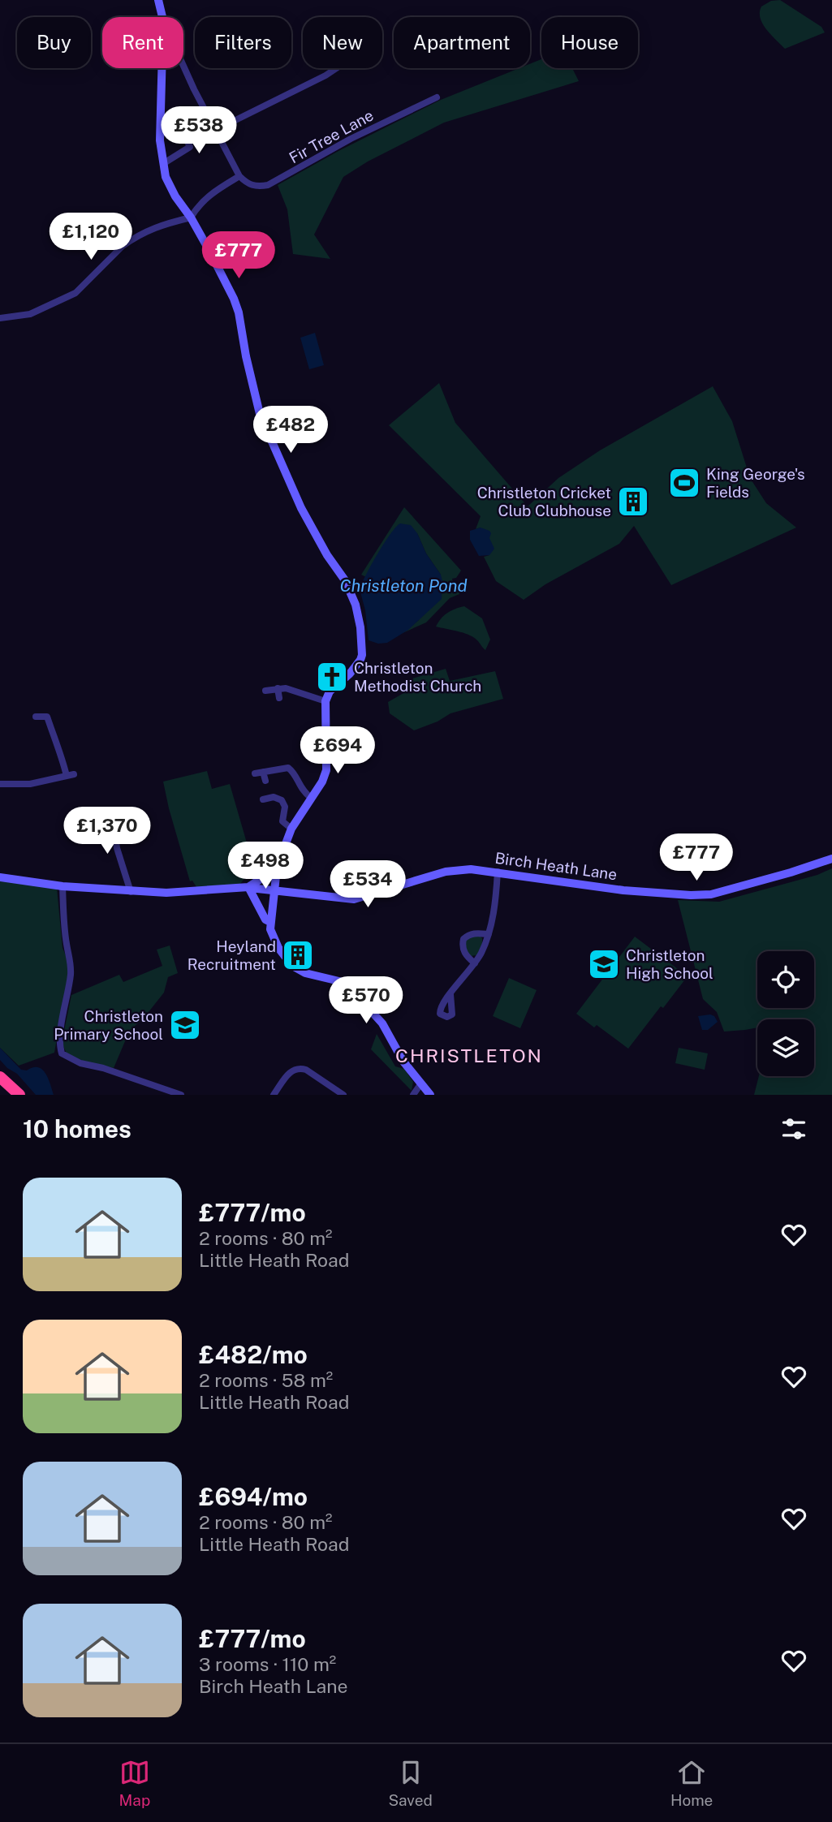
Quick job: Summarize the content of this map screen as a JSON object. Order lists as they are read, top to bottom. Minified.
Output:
{"streets":{"street":["Fir Tree Lane","Birch Heath Lane"]},"districts":["CHRISTLETON"],"water":["Christleton Pond"],"places":{"sports":["King George's Fields"],"building":["Christleton Cricket Club Clubhouse","Heyland Recruitment"],"church":["Christleton Methodist Church"],"school or university":["Christleton High School","Christleton Primary School"]},"page":{"chip":["Buy","Rent","Filters","New","Apartment","House"],"price":["£538","£1,120","£777","£482","£694","£1,370","£777","£498","£534","£570"],"heading":"10 homes","list":[{"name":"£777/mo","note":"2 rooms · 80 m² · Little Heath Road"},{"name":"£482/mo","note":"2 rooms · 58 m² · Little Heath Road"},{"name":"£694/mo","note":"2 rooms · 80 m² · Little Heath Road"},{"name":"£777/mo","note":"3 rooms · 110 m² · Birch Heath Lane"}],"tabs":["Map","Saved","Home"]}}
